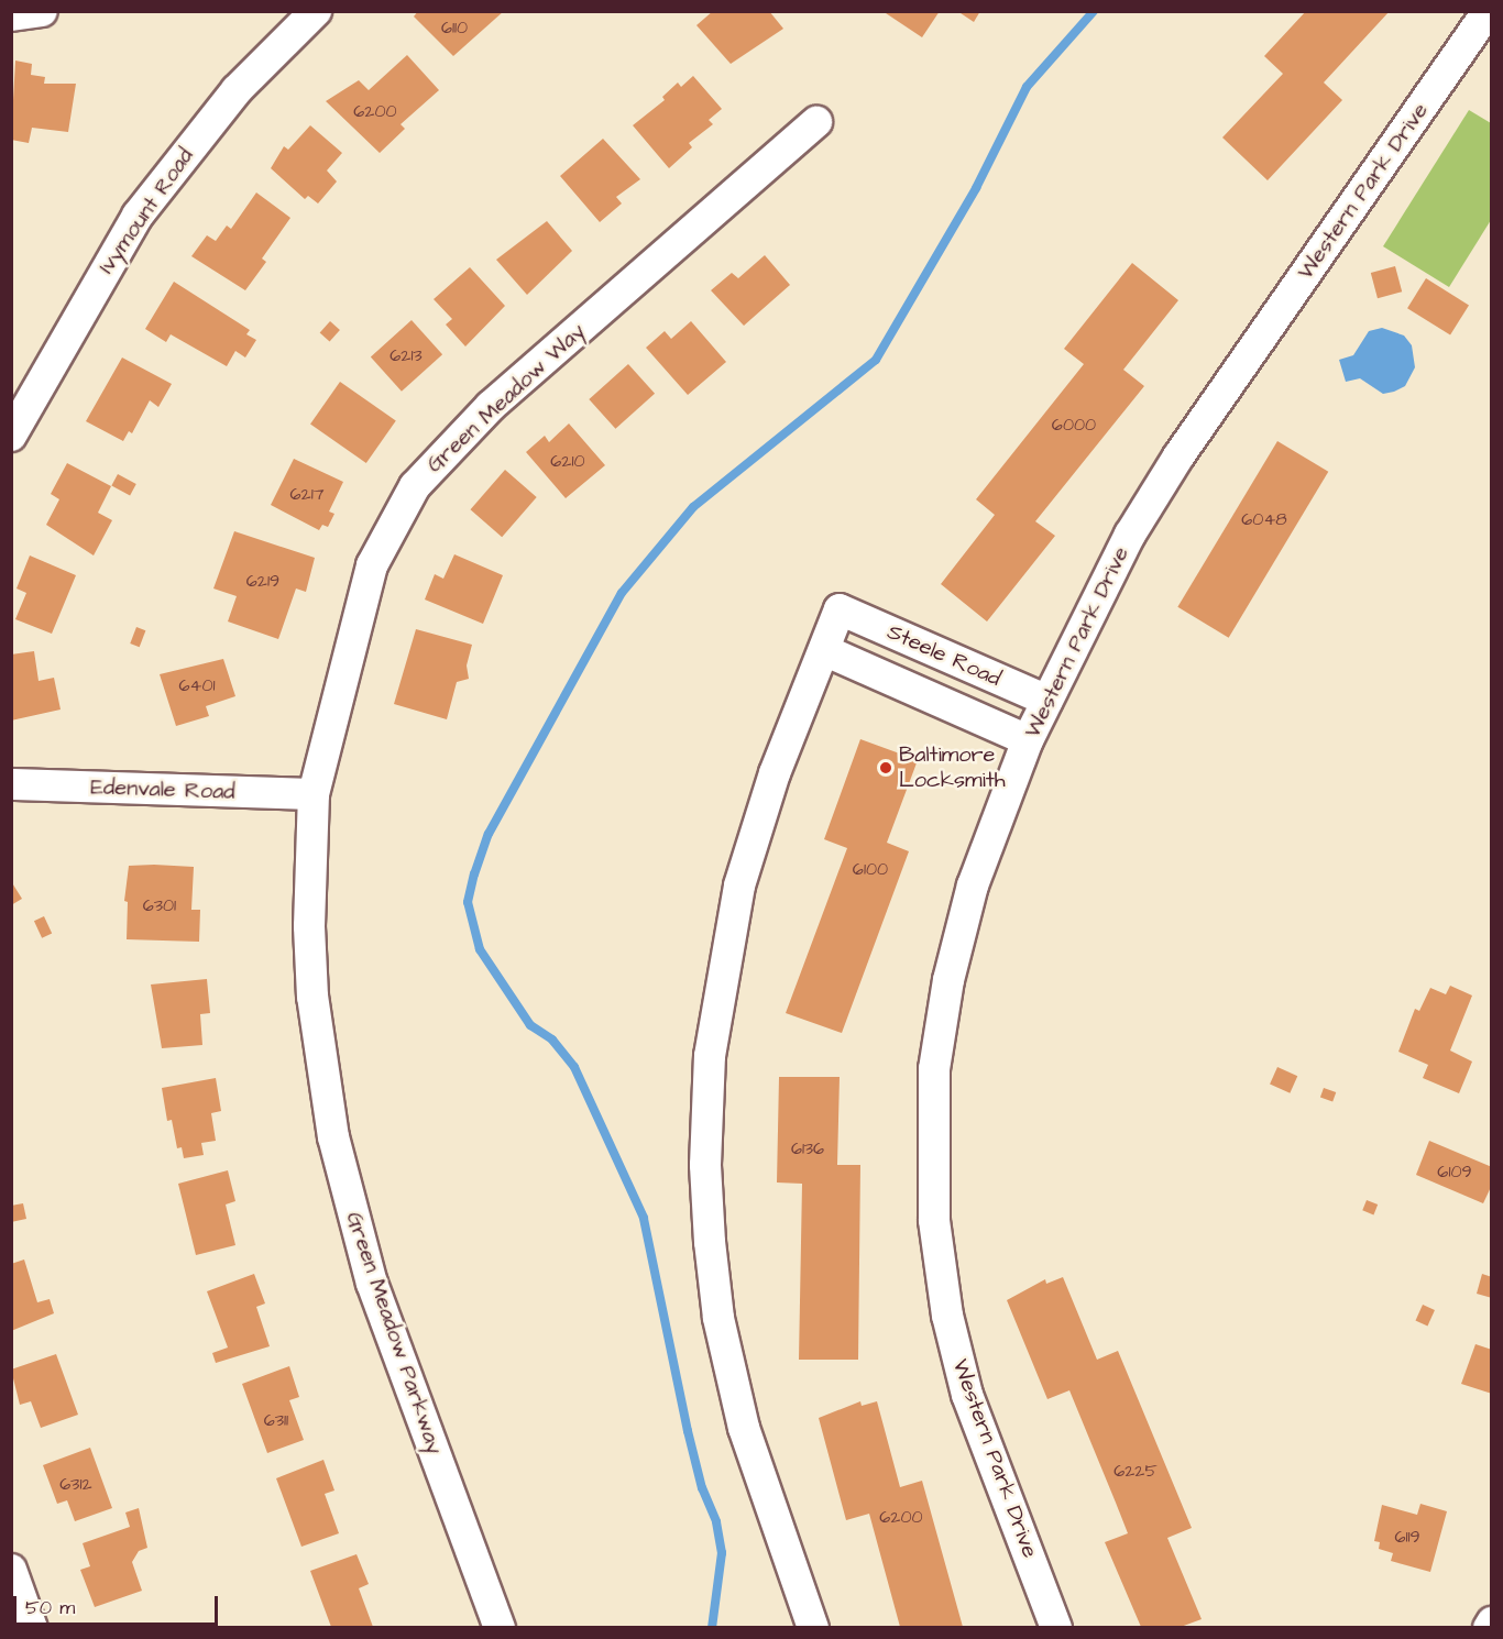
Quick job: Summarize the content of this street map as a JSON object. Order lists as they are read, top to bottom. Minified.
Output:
{"streets":{"street":["Western Park Drive","Ivymount Road","Green Meadow Way","Steele Road","Edenvale Road","Green Meadow Parkway"]},"crossings":[["Western Park Drive","Steele Road"],["Green Meadow Way","Edenvale Road"],["Green Meadow Way","Green Meadow Parkway"],["Edenvale Road","Green Meadow Parkway"]],"places":["Baltimore Locksmith"],"house_numbers":["6110","6200","6213","6000","6210","6217","6048","6219","6401","6100","6301","6136","6109","6311","6225","6312","6200","6119"],"scale_bar":"50 m"}
